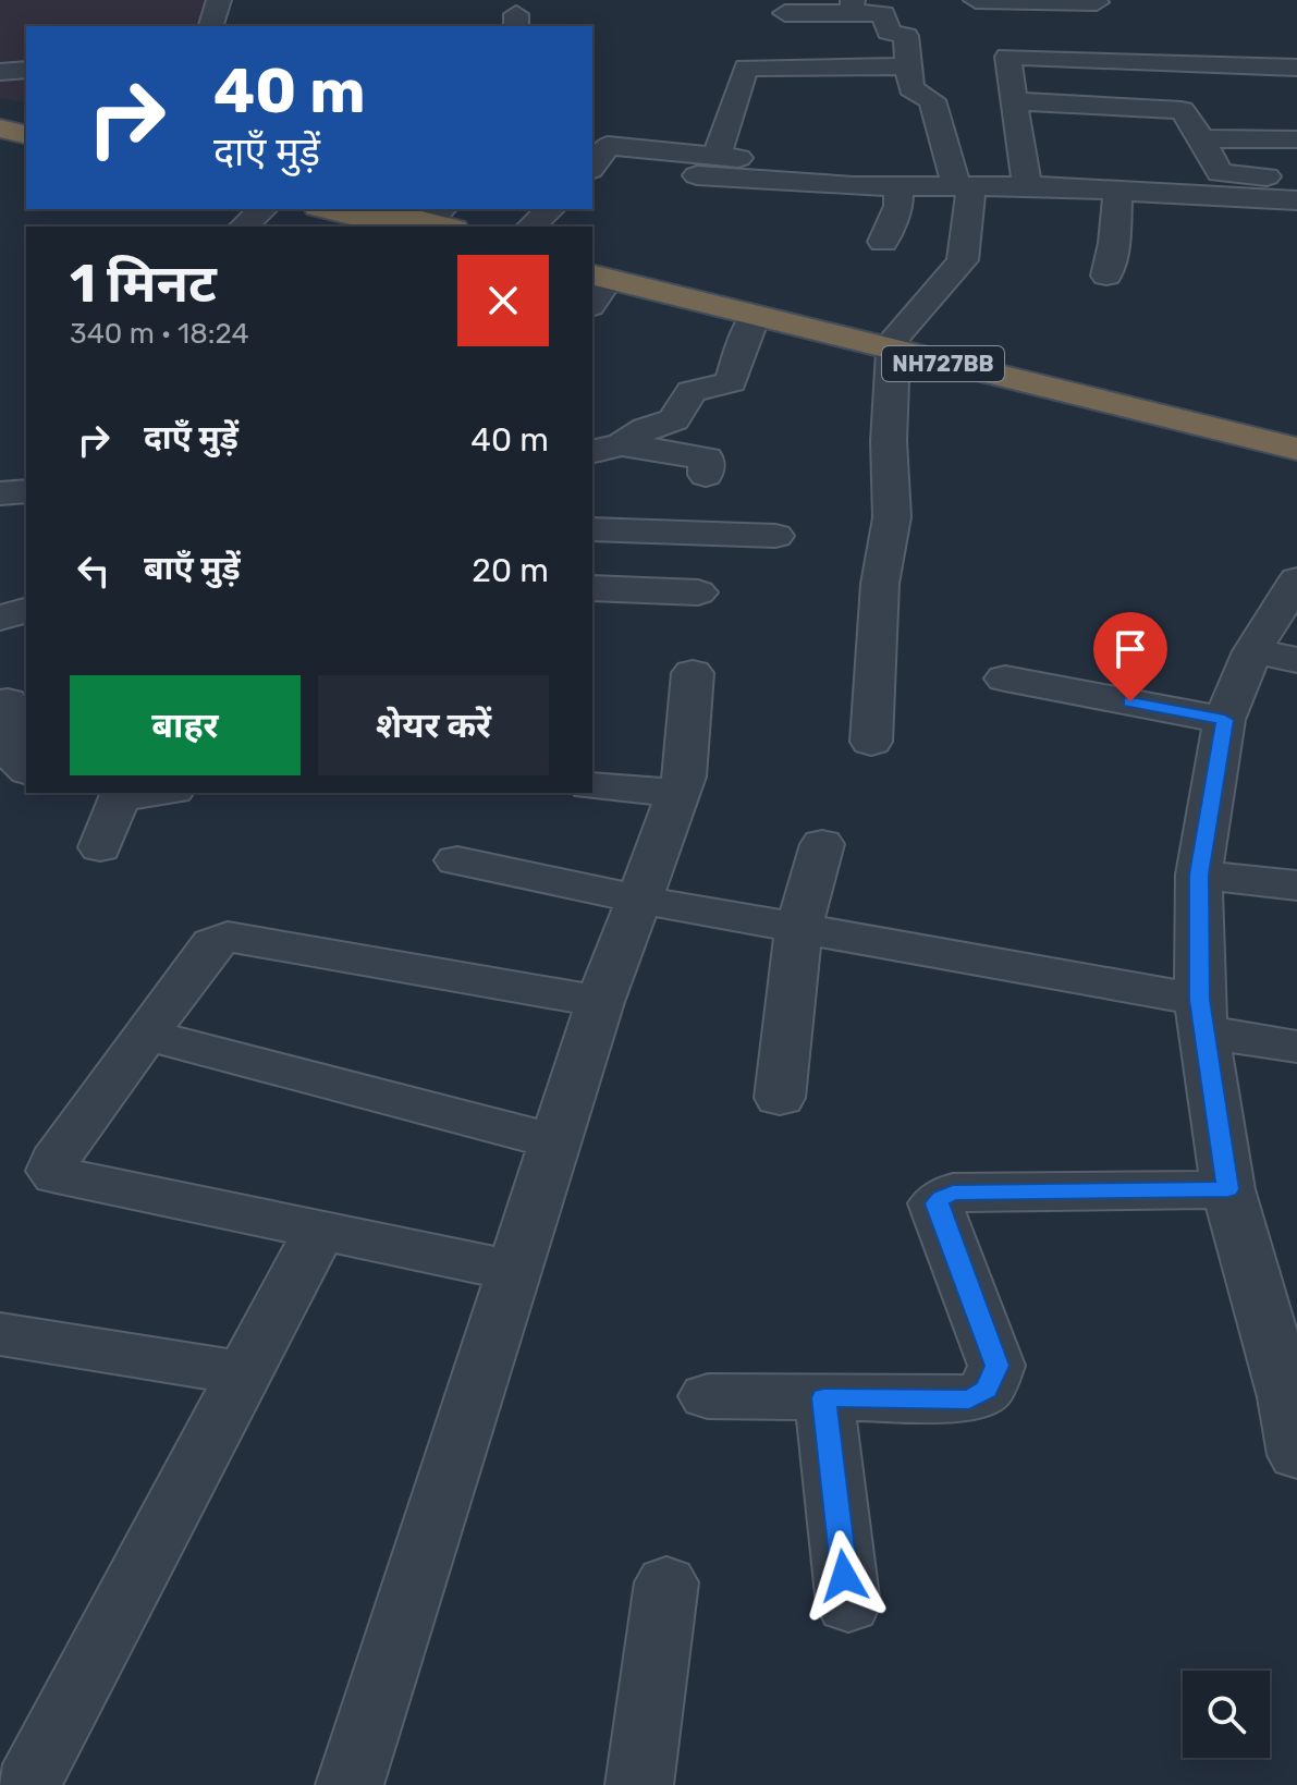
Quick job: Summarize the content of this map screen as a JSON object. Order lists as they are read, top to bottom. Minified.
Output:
{"streets":{"highway":["NH727BB"]},"page":{"turn":["40 m","दाएँ मुड़ें"],"heading":["1 मिनट","340 m · 18:24"],"list":[{"name":"दाएँ मुड़ें","value":"40 m"},{"name":"बाएँ मुड़ें","value":"20 m"}],"buttons":["बाहर","शेयर करें"]}}
